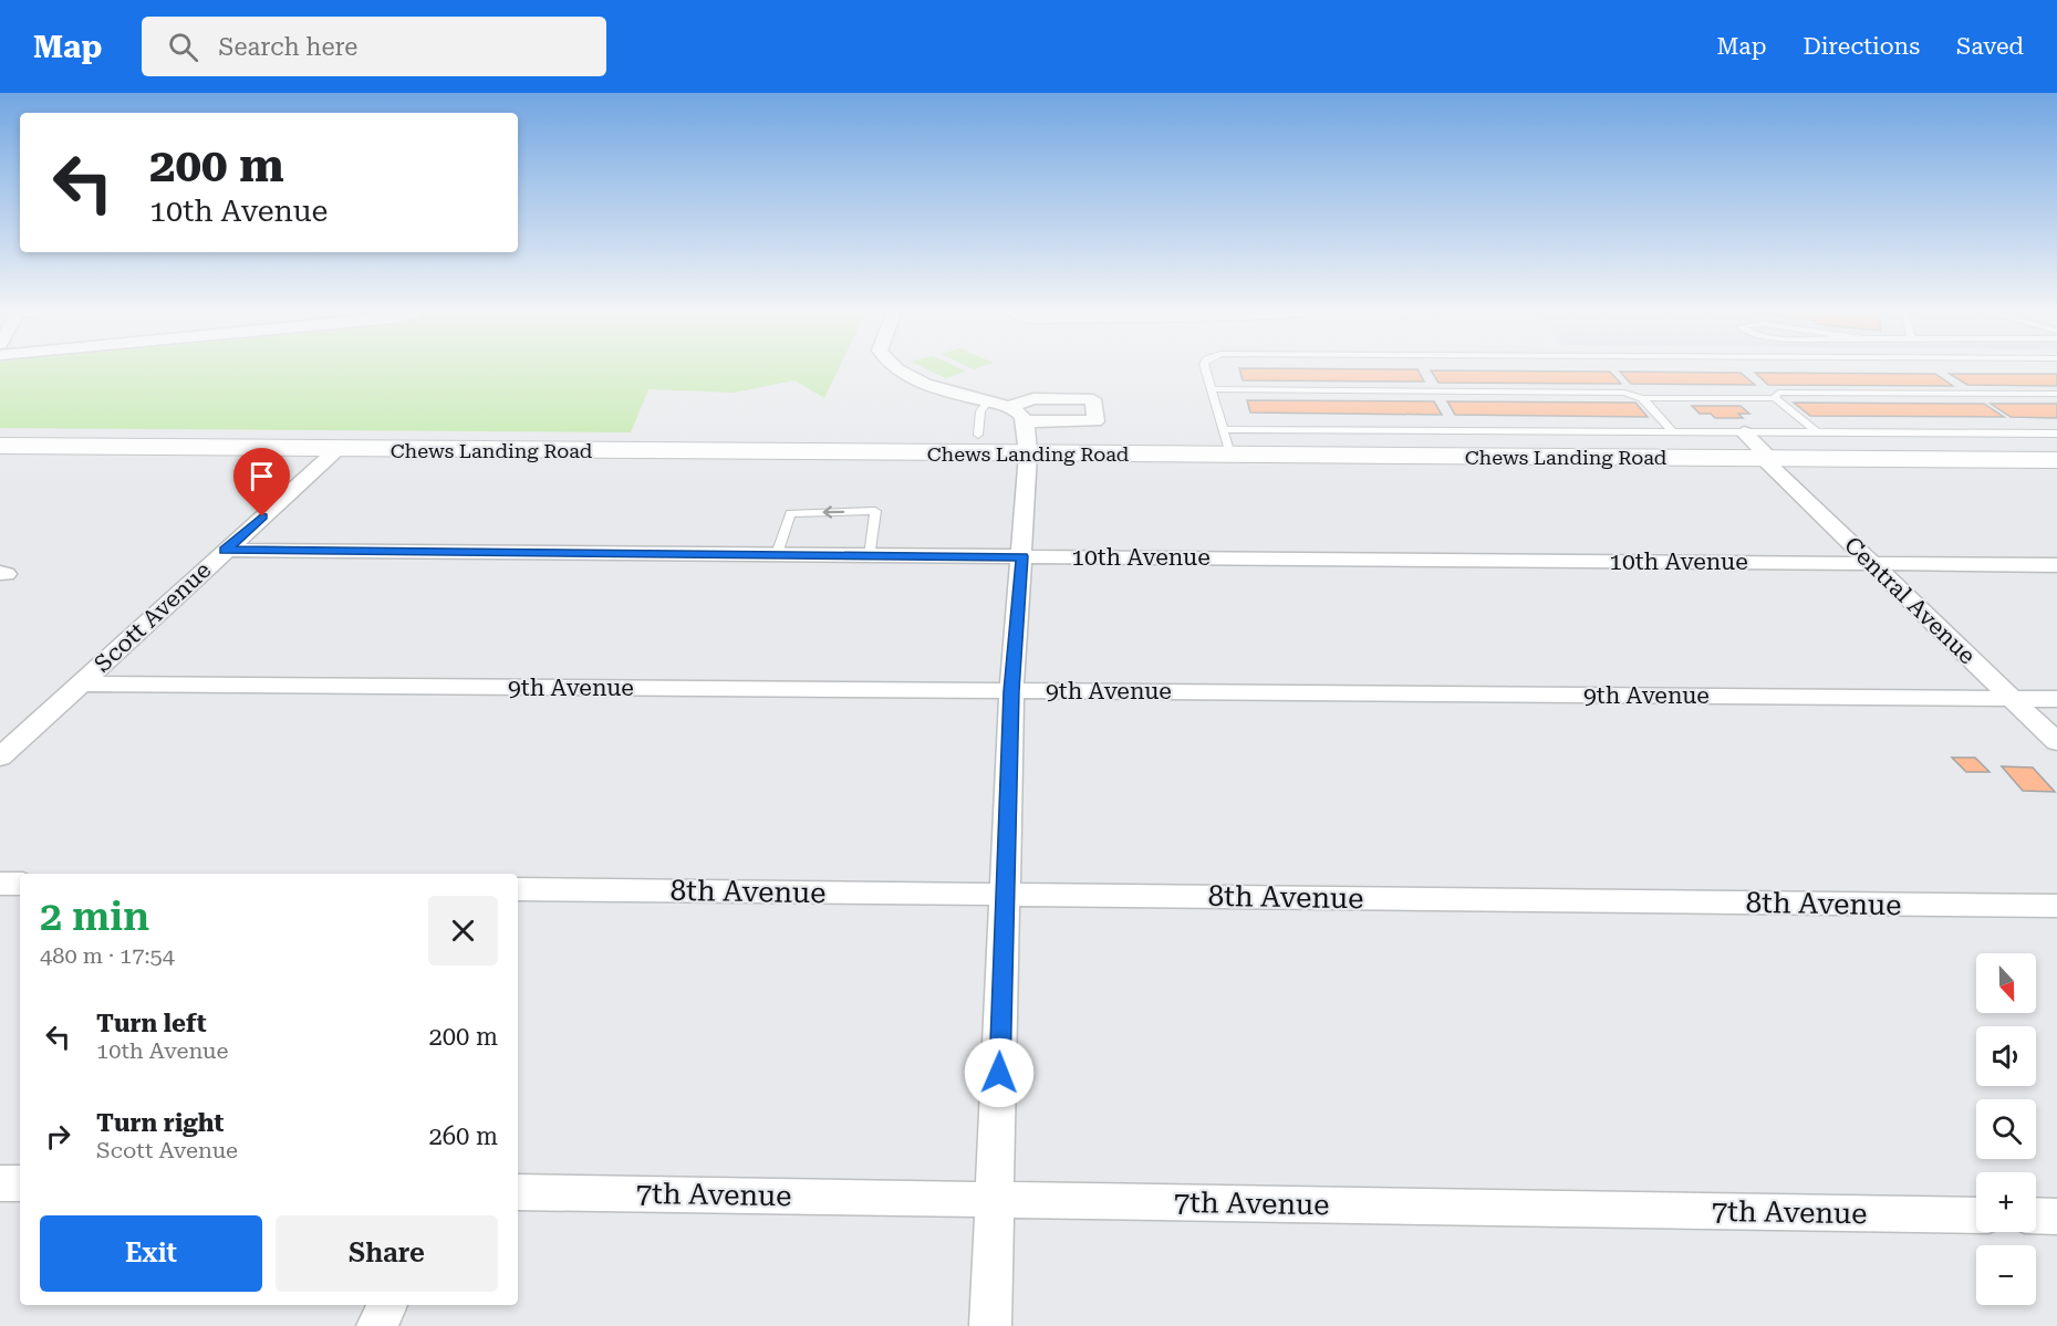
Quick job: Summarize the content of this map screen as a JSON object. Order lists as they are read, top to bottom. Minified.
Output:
{"streets":{"street":["Chews Landing Road","10th Avenue","Central Avenue","Scott Avenue","9th Avenue","8th Avenue","7th Avenue"]},"crossings":[["Chews Landing Road","Central Avenue"],["Chews Landing Road","Scott Avenue"],["10th Avenue","Central Avenue"],["10th Avenue","Scott Avenue"],["Central Avenue","9th Avenue"],["Scott Avenue","9th Avenue"]],"north":"bottom","page":{"header":"Map","search":"Search here","nav":["Map","Directions","Saved"],"turn":["200 m","10th Avenue"],"heading":["2 min","480 m · 17:54"],"map_buttons":["+","−"],"list":[{"name":"Turn left","note":"10th Avenue","value":"200 m"},{"name":"Turn right","note":"Scott Avenue","value":"260 m"}],"buttons":["Exit","Share"]}}
